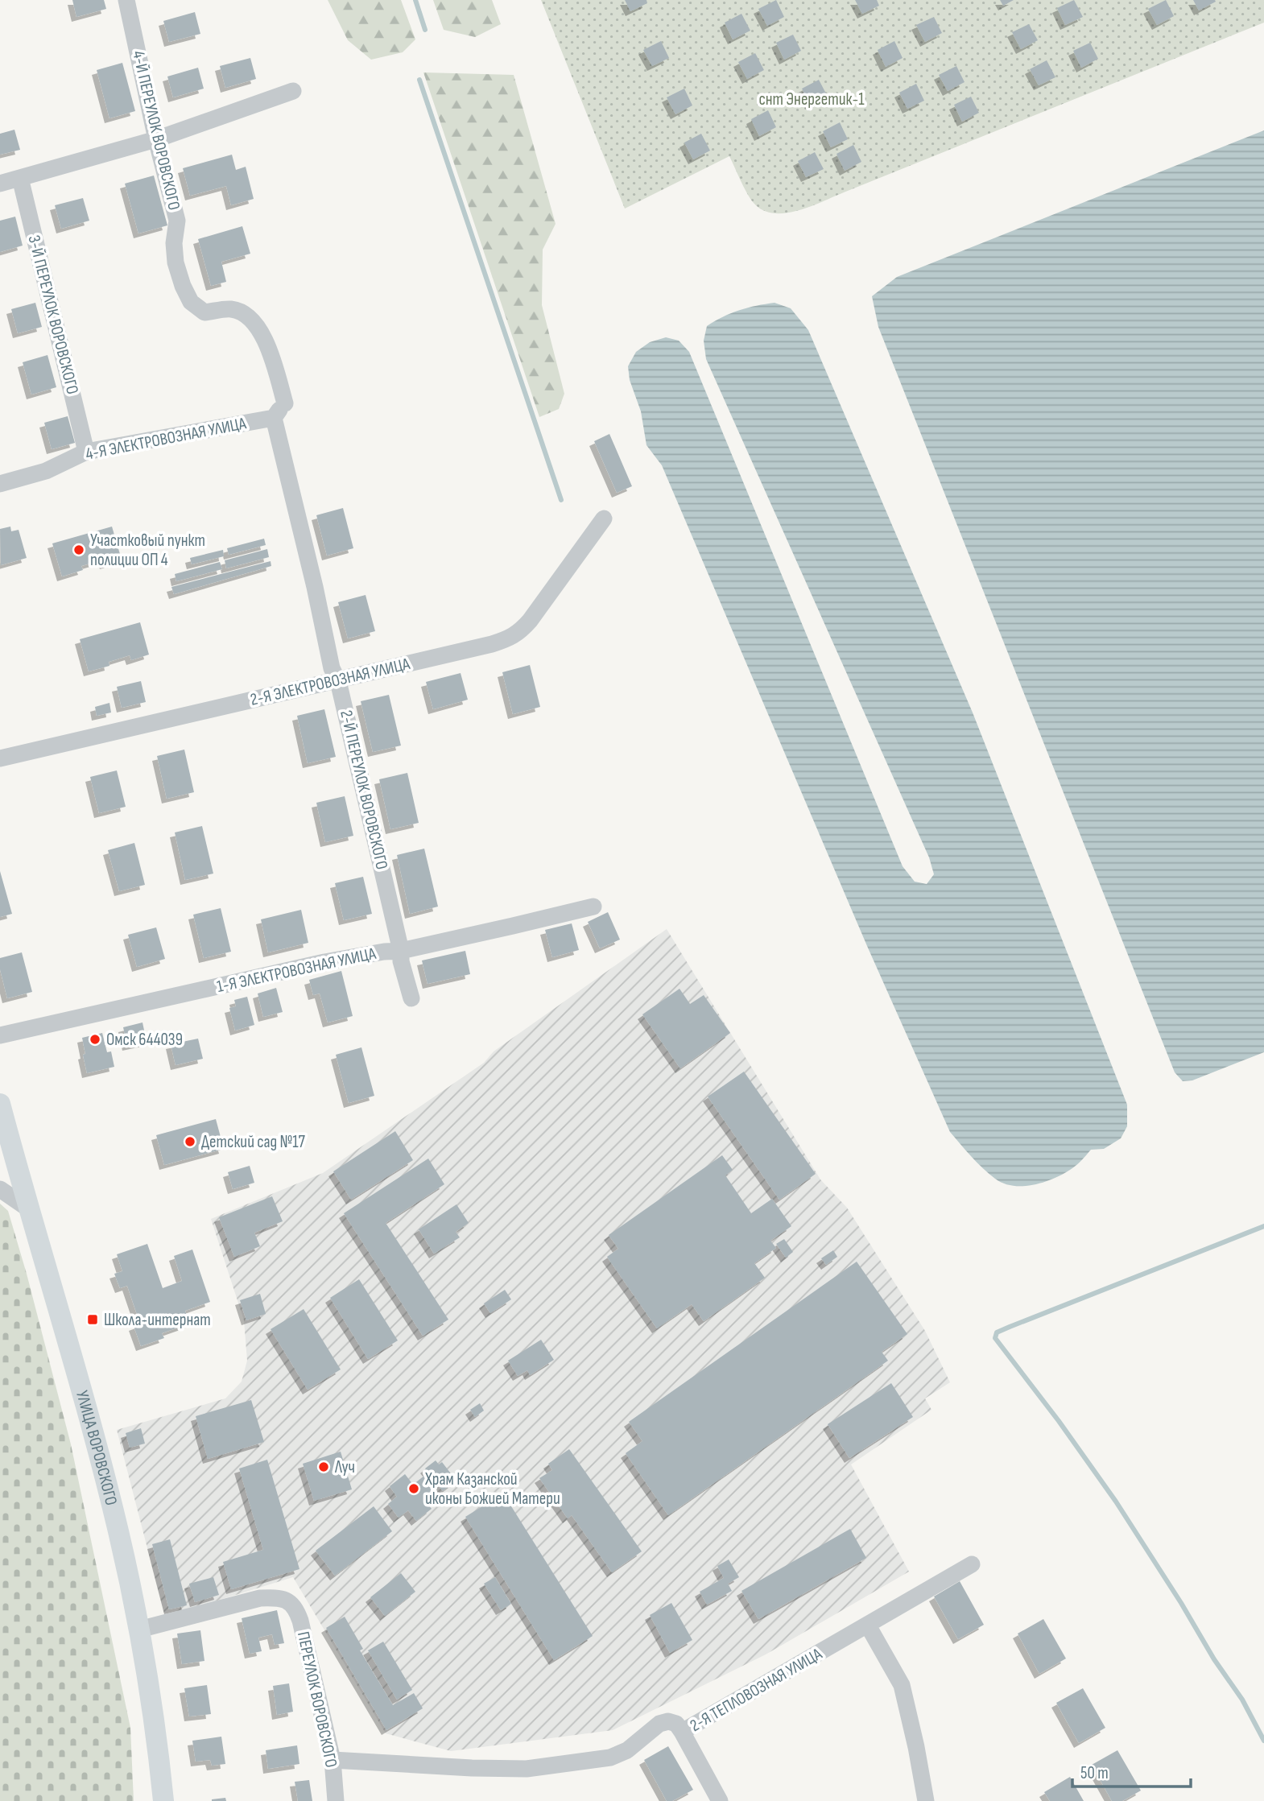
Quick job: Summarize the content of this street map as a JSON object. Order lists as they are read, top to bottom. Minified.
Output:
{"streets":{"main road":["УЛИЦА ВОРОВСКОГО"],"street":["4-Й ПЕРЕУЛОК ВОРОВСКОГО","3-Й ПЕРЕУЛОК ВОРОВСКОГО","4-Я ЭЛЕКТРОВОЗНАЯ УЛИЦА","2-Я ЭЛЕКТРОВОЗНАЯ УЛИЦА","2-Й ПЕРЕУЛОК ВОРОВСКОГО","1-Я ЭЛЕКТРОВОЗНАЯ УЛИЦА","2-Я ТЕПЛОВОЗНАЯ УЛИЦА","ПЕРЕУЛОК ВОРОВСКОГО"]},"crossings":[["4-Й ПЕРЕУЛОК ВОРОВСКОГО","4-Я ЭЛЕКТРОВОЗНАЯ УЛИЦА"],["4-Й ПЕРЕУЛОК ВОРОВСКОГО","2-Й ПЕРЕУЛОК ВОРОВСКОГО"],["3-Й ПЕРЕУЛОК ВОРОВСКОГО","4-Я ЭЛЕКТРОВОЗНАЯ УЛИЦА"],["4-Я ЭЛЕКТРОВОЗНАЯ УЛИЦА","2-Й ПЕРЕУЛОК ВОРОВСКОГО"],["2-Я ЭЛЕКТРОВОЗНАЯ УЛИЦА","2-Й ПЕРЕУЛОК ВОРОВСКОГО"],["2-Й ПЕРЕУЛОК ВОРОВСКОГО","1-Я ЭЛЕКТРОВОЗНАЯ УЛИЦА"],["УЛИЦА ВОРОВСКОГО","ПЕРЕУЛОК ВОРОВСКОГО"],["2-Я ТЕПЛОВОЗНАЯ УЛИЦА","ПЕРЕУЛОК ВОРОВСКОГО"]],"parks":["снт Энергетик-1"],"places":{"other":["Участковый пункт полиции ОП 4","Омск 644039","Детский сад №17","Луч","Храм Казанской иконы Божией Матери"],"transit":["Школа-интернат"]},"scale_bar":"50 m"}
